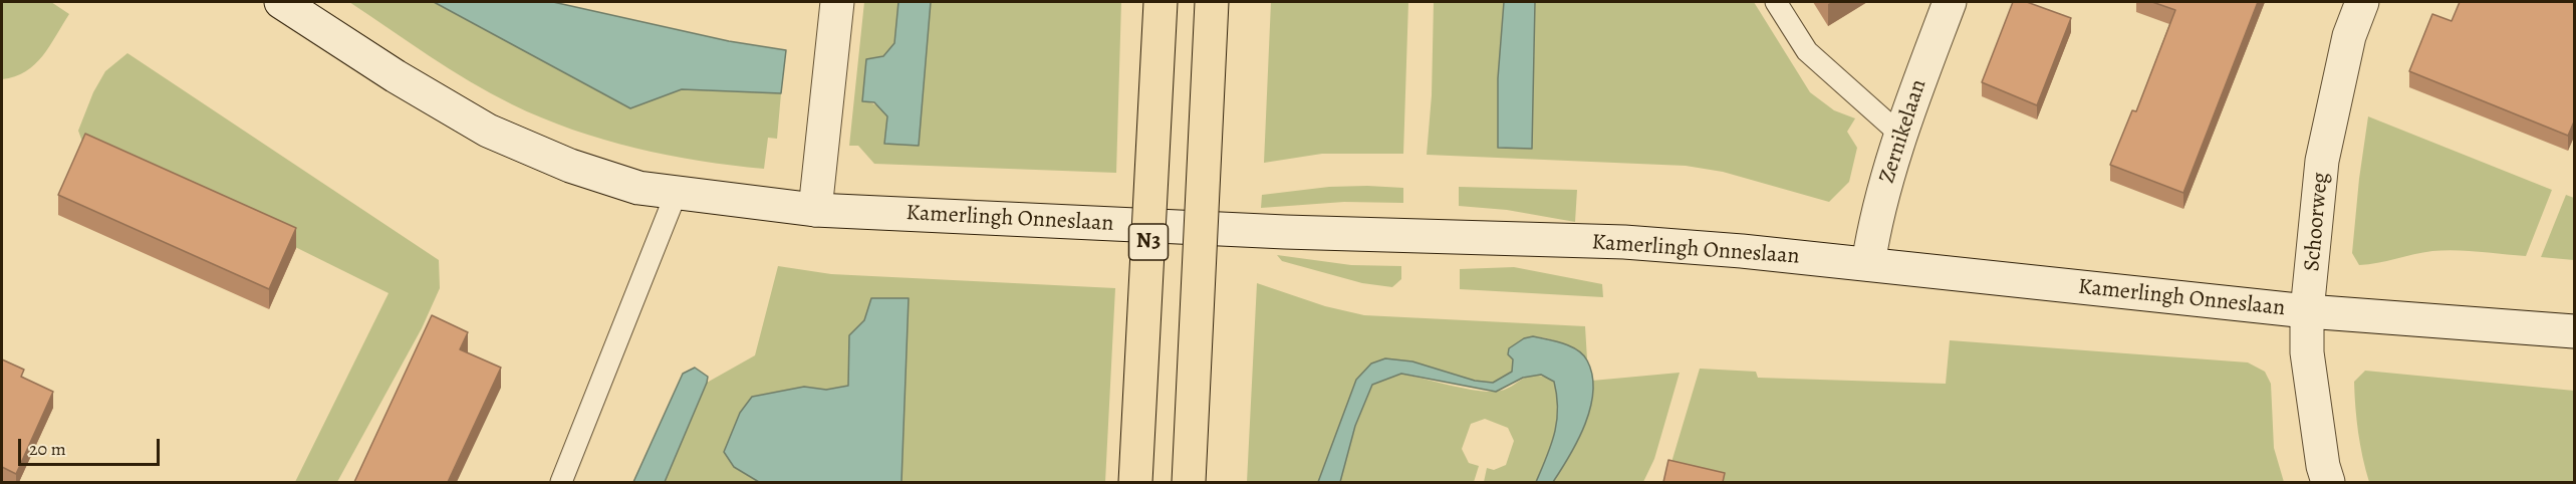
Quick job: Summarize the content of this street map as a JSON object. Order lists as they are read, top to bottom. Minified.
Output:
{"streets":{"main road":["N3"],"street":["Zernikelaan","Kamerlingh Onneslaan","Schoorweg"]},"crossings":[["Zernikelaan","Kamerlingh Onneslaan"],["Kamerlingh Onneslaan","Schoorweg"]],"scale_bar":"20 m"}
